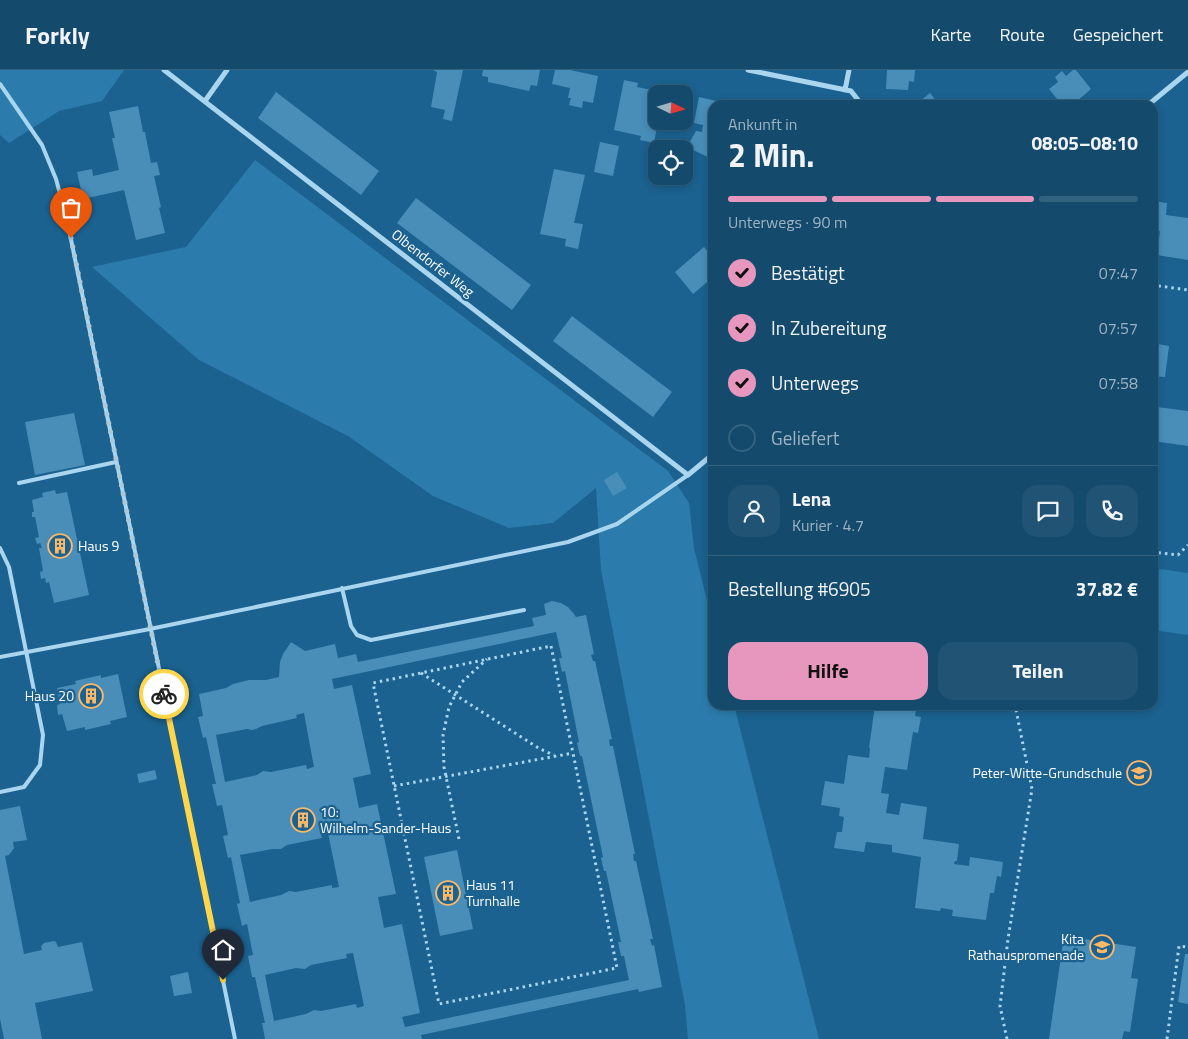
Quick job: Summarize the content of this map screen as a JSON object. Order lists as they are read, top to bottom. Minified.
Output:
{"streets":{"street":["Olbendorfer Weg"]},"places":{"building":["Haus 9","Haus 20","10: Wilhelm-Sander-Haus","Haus 11 Turnhalle"],"school or university":["Peter-Witte-Grundschule","Kita Rathauspromenade"]},"north":"right","page":{"header":"Forkly","nav":["Karte","Route","Gespeichert"],"heading":["2 Min.","Ankunft in","08:05–08:10"],"panel":["Lena","Kurier · 4.7","Bestellung #6905","37.82 €"],"bar":"Unterwegs · 90 m","list":[["Bestätigt","07:47"],["In Zubereitung","07:57"],["Unterwegs","07:58"],"Geliefert"],"buttons":["Hilfe","Teilen"]}}
